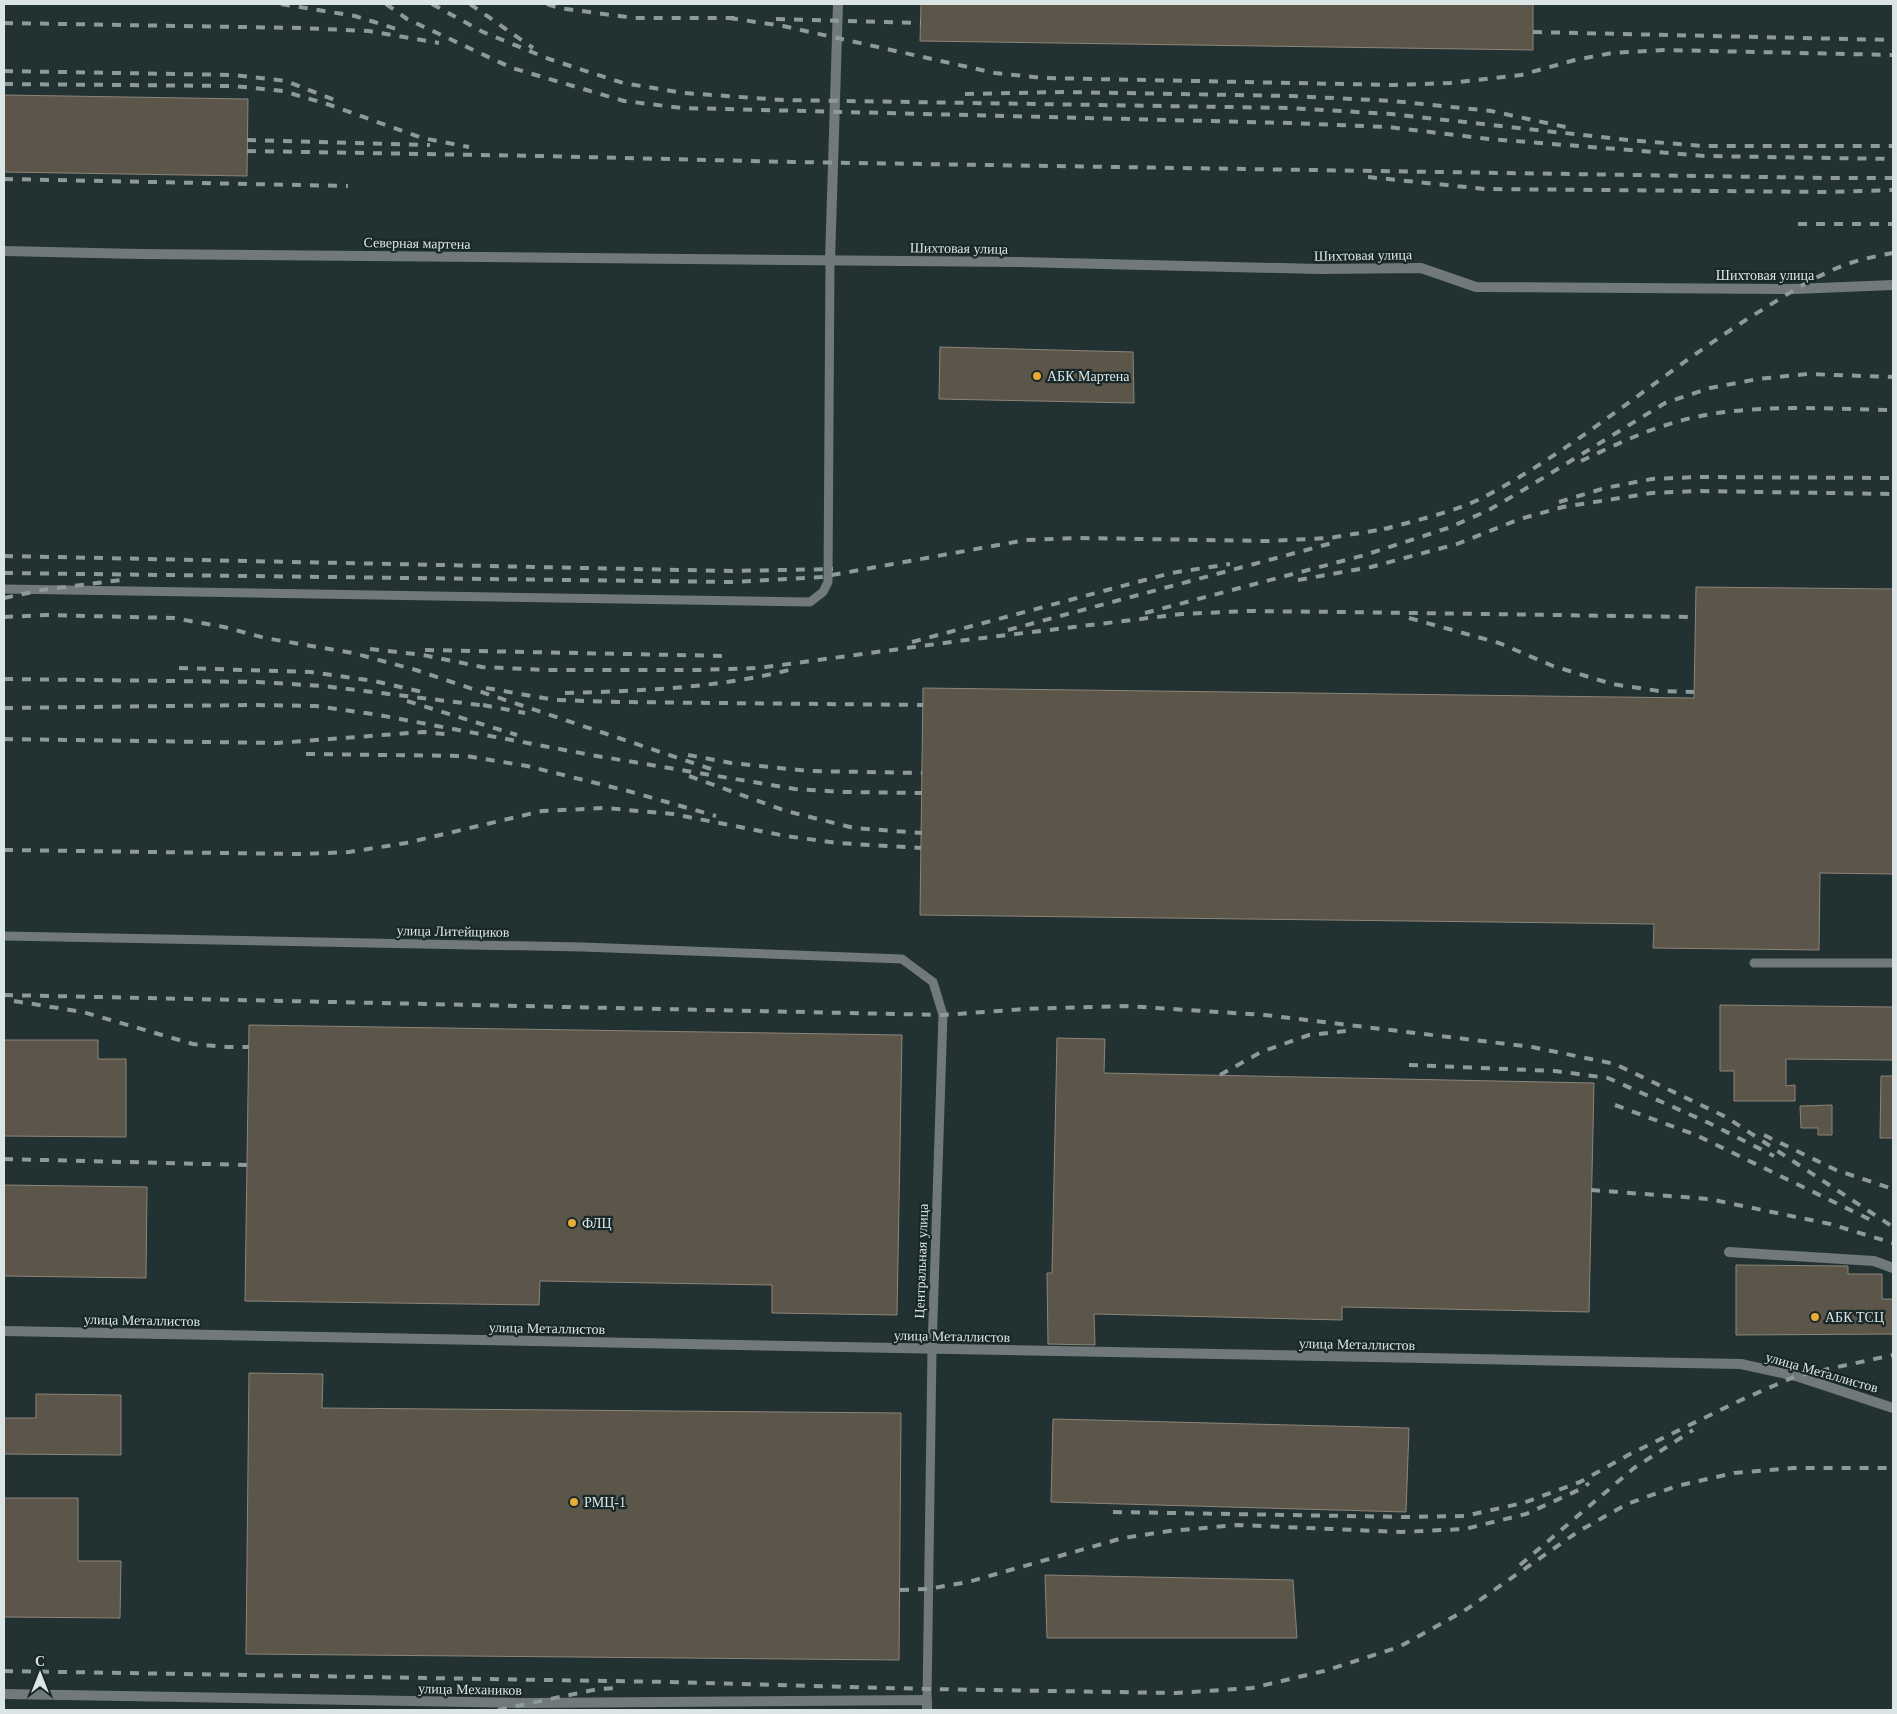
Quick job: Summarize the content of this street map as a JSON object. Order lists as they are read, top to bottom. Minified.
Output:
{"streets":{"street":["Северная мартена","Шихтовая улица","улица Металлистов","улица Механиков"],"lane":["улица Литейщиков","Центральная улица"]},"crossings":[["Северная мартена","Шихтовая улица"],["улица Литейщиков","Центральная улица"],["Центральная улица","улица Металлистов"],["Центральная улица","улица Механиков"]],"places":["АБК Мартена","ФЛЦ","АБК ТСЦ","РМЦ-1"],"north":"top"}
